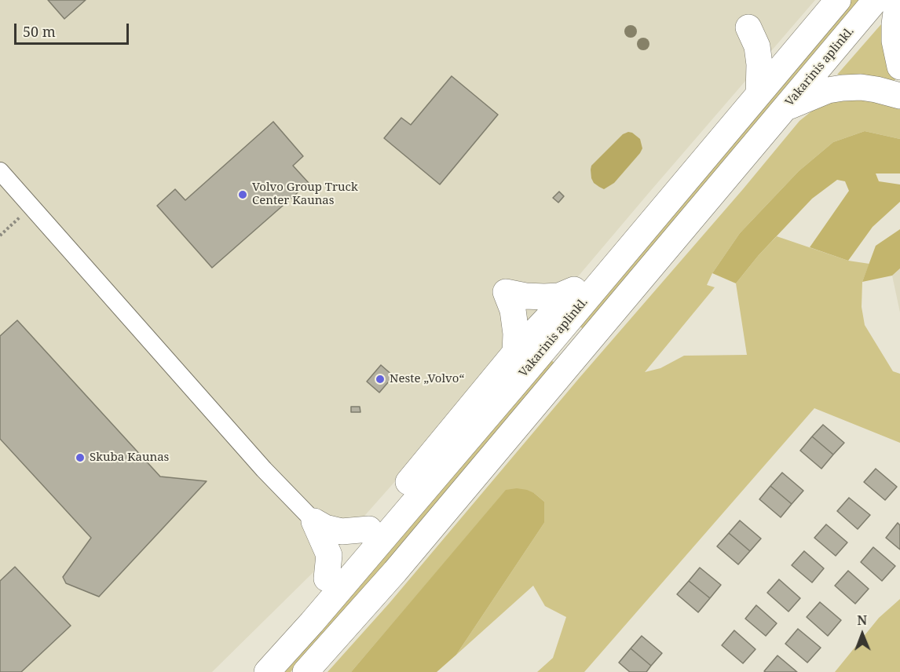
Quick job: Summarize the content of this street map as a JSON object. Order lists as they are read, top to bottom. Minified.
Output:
{"streets":{"highway":["Vakarinis aplinkl."]},"places":["Volvo Group Truck Center Kaunas","Neste „Volvo“","Skuba Kaunas"],"scale_bar":"50 m","north":"top"}
